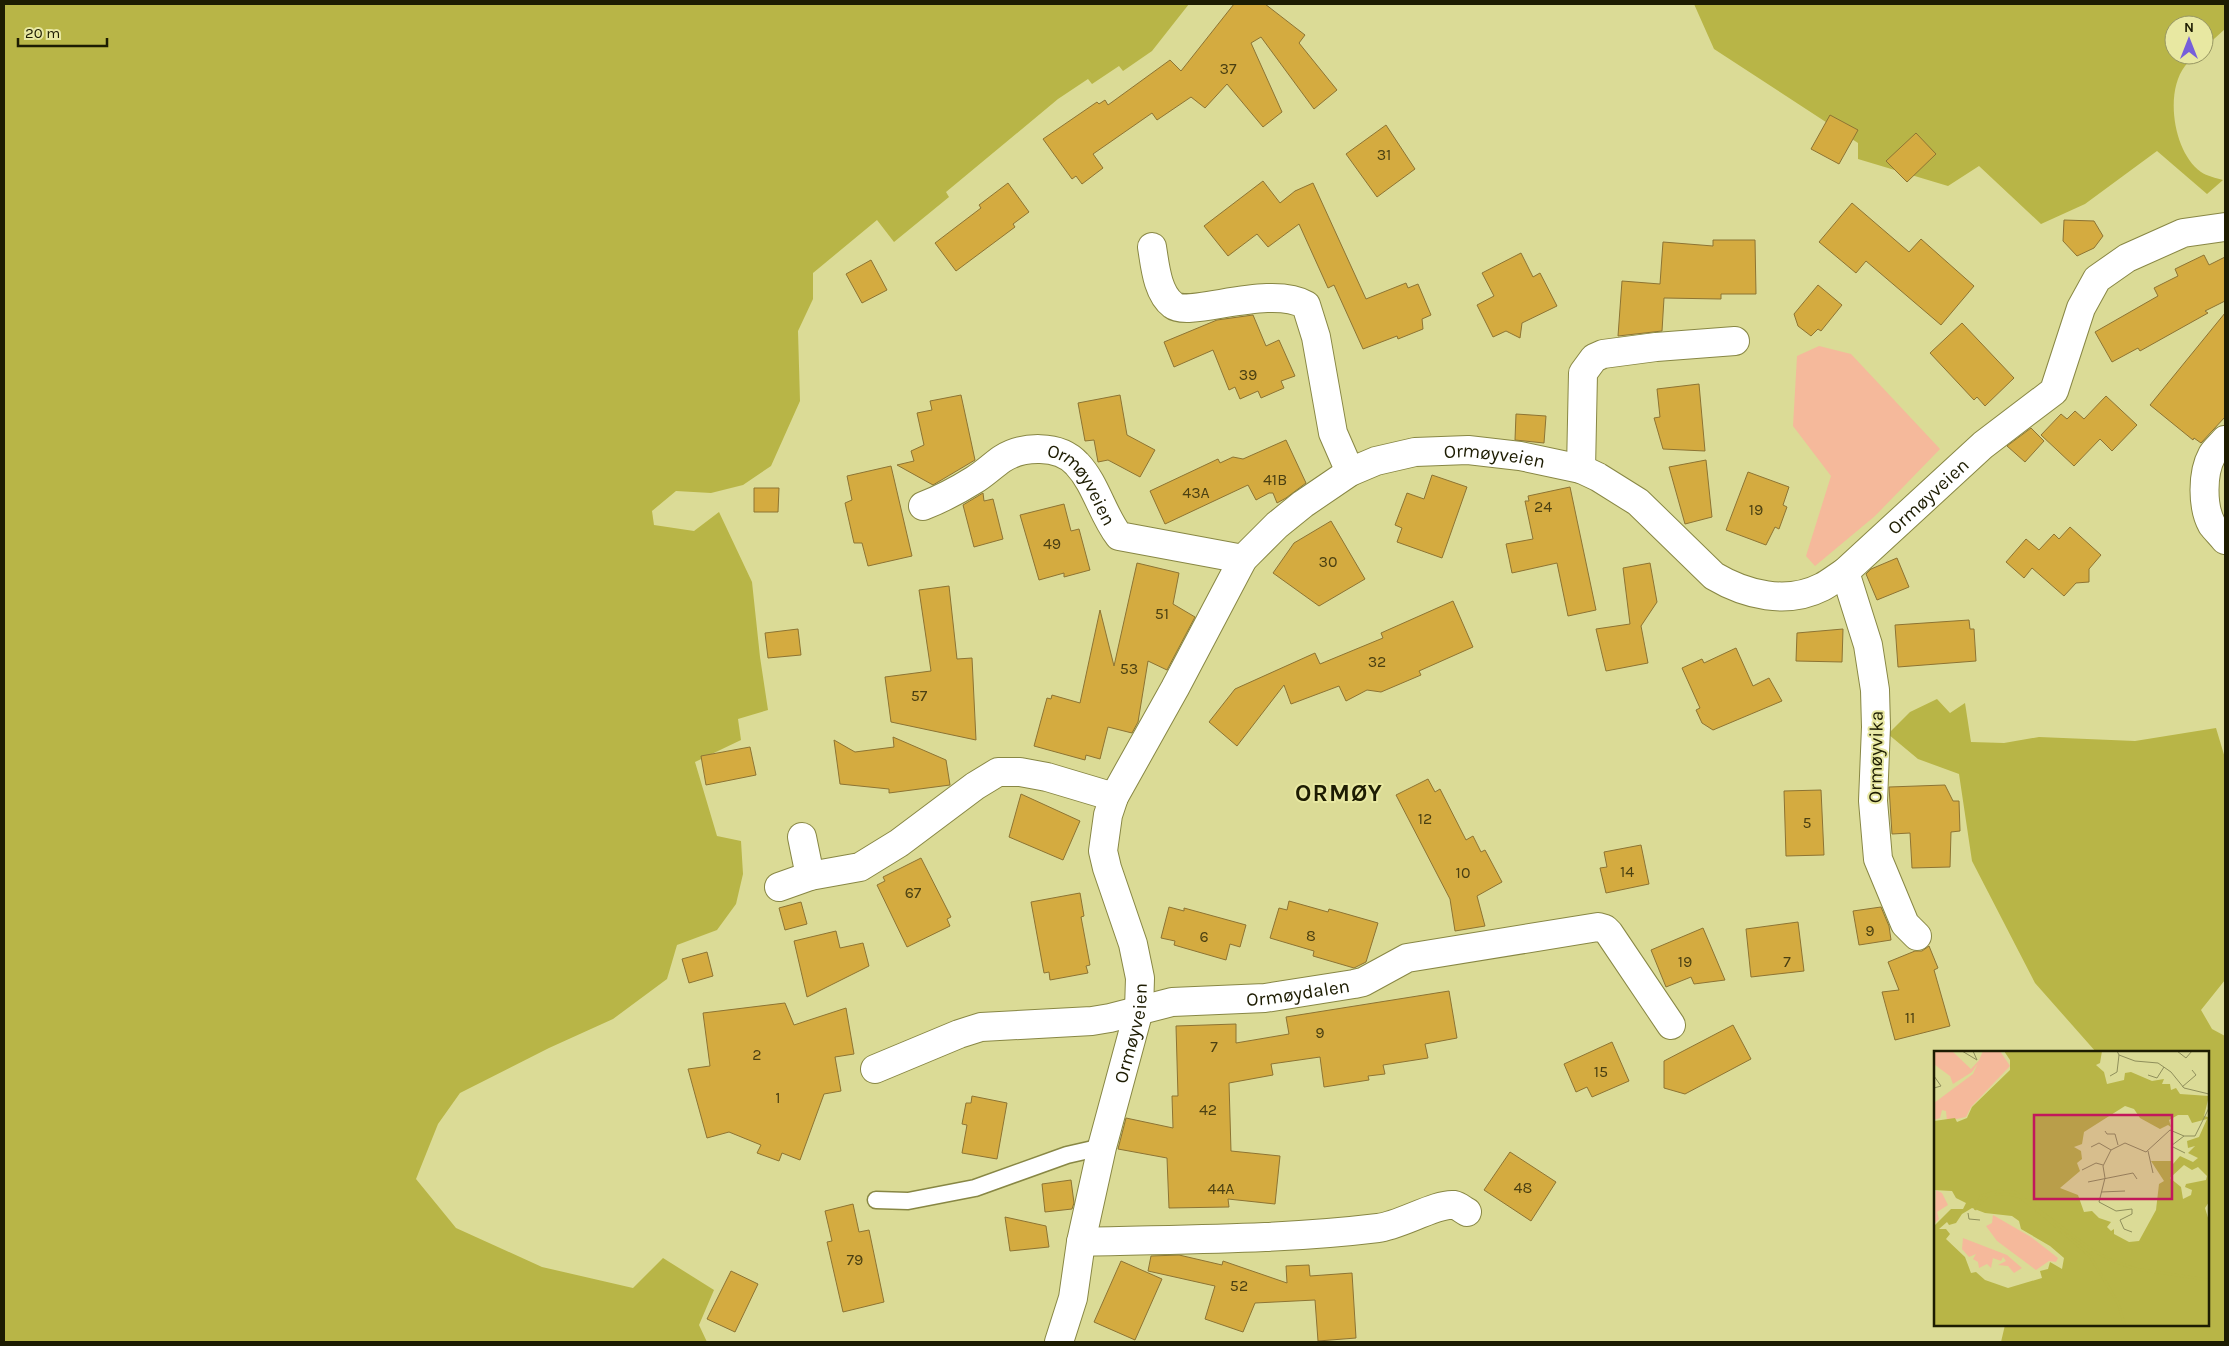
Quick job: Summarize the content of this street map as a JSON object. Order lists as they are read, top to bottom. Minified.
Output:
{"streets":{"street":["Ormøyveien","Ormøyvika","Ormøydalen"]},"crossings":[["Ormøyveien","Ormøyvika"],["Ormøyveien","Ormøydalen"]],"districts":["ORMØY"],"house_numbers":["37","31","39","41B","43A","24","19","49","30","51","32","53","57","12","5","14","10","67","9","8","6","19","7","11","9","7","2","15","1","42","48","44A","79","52"],"scale_bar":"20 m","north":"top"}
